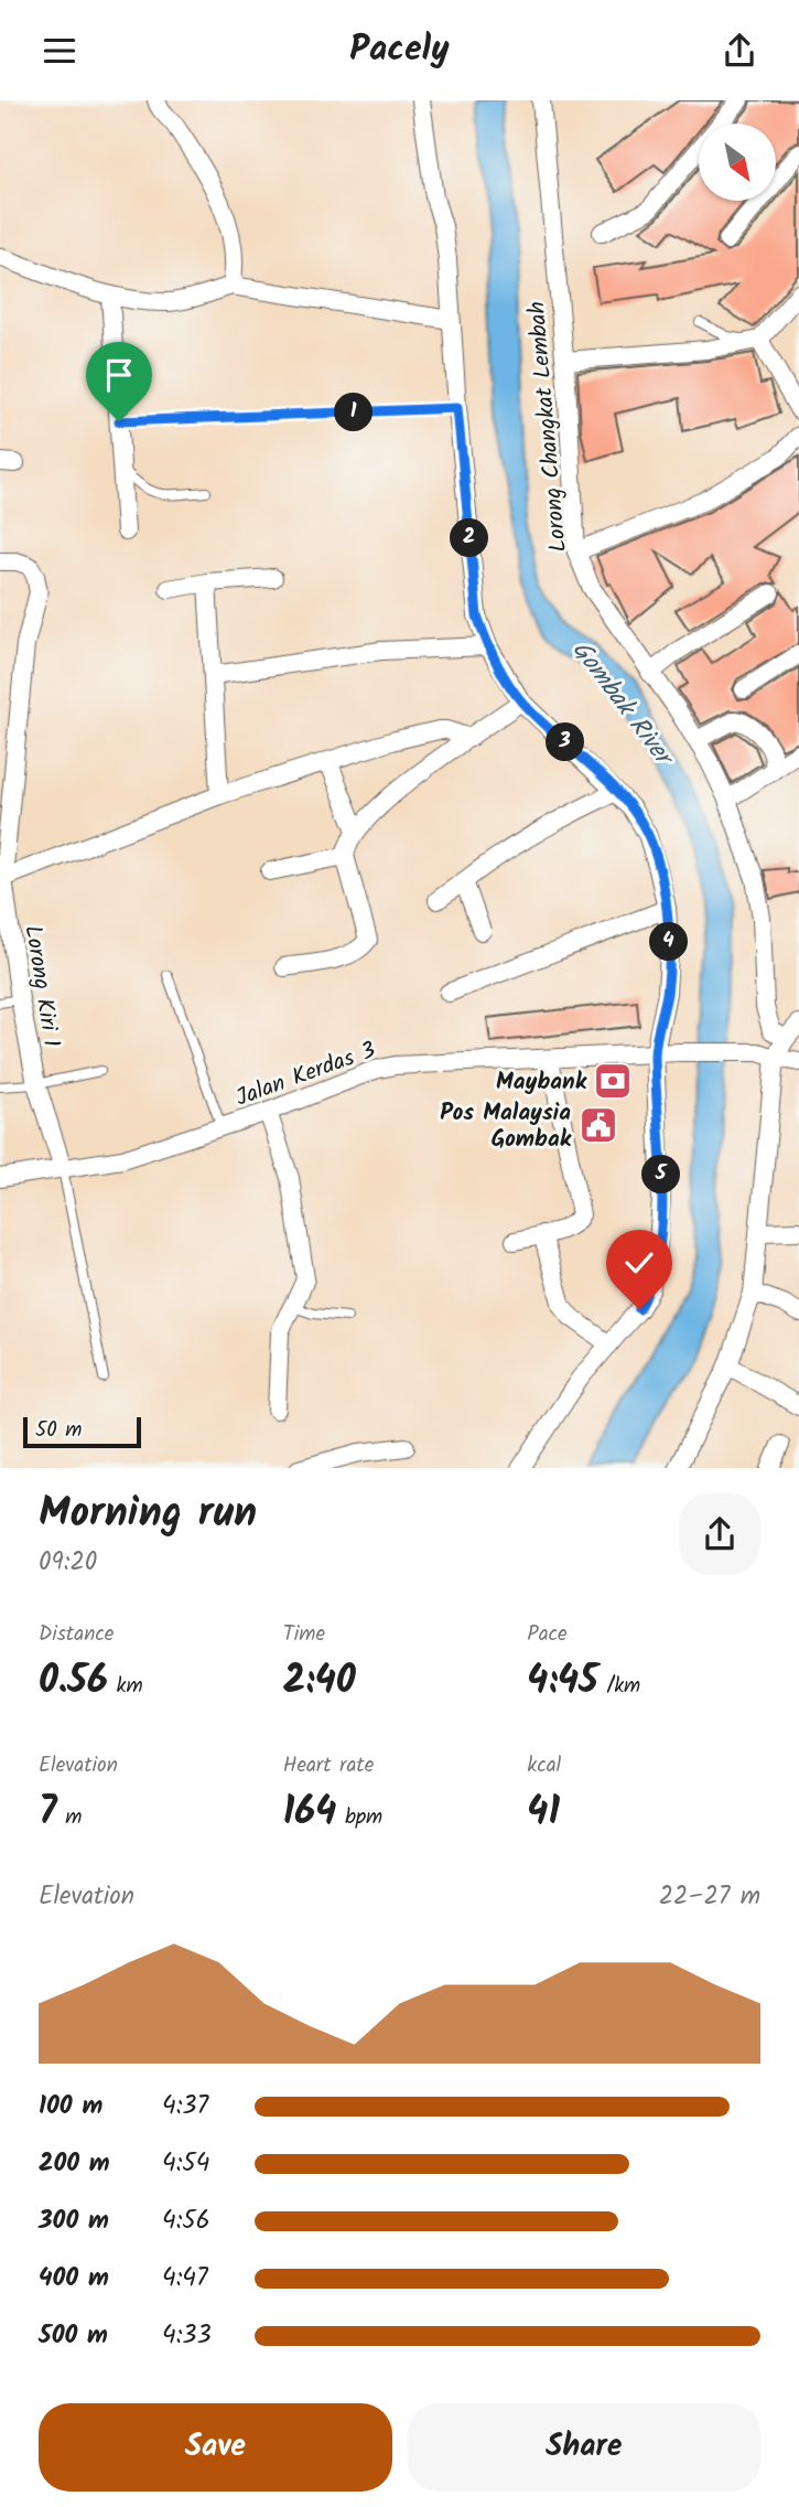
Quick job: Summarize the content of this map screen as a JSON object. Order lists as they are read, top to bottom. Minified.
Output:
{"streets":{"street":["Lorong Changkat Lembah","Lorong Kiri 1","Jalan Kerdas 3"]},"crossings":[["Lorong Kiri 1","Jalan Kerdas 3"]],"water":["Gombak River"],"places":{"bank":["Maybank"],"public building":["Pos Malaysia Gombak"]},"scale_bar":"50 m","north":"bottom right","page":{"header":"Pacely","pins":["1","2","3","4","5"],"scale":"50 m","heading":["Morning run","09:20"],"stats":[["Distance","0.56 km"],["Time","2:40"],["Pace","4:45 /km"],["Elevation","7 m"],["Heart rate","164 bpm"],["kcal","41"]],"chart":["Elevation","22–27 m"],"list":[{"name":"100 m","note":"4:37"},{"name":"200 m","note":"4:54"},{"name":"300 m","note":"4:56"},{"name":"400 m","note":"4:47"},{"name":"500 m","note":"4:33"}],"buttons":["Save","Share"]}}
